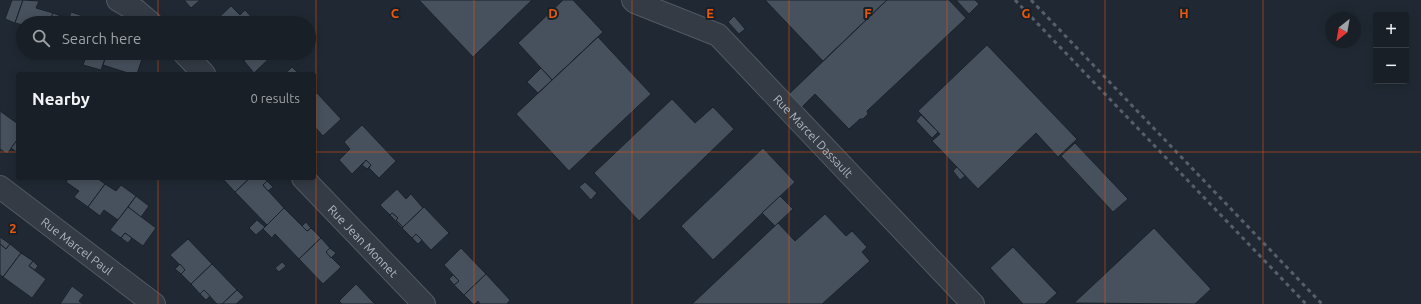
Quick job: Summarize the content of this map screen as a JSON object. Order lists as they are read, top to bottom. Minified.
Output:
{"streets":{"street":["Rue Marcel Dassault","Rue Jean Monnet","Rue Marcel Paul"]},"north":"bottom left","page":{"map_buttons":["+","−"],"search":"Search here","heading":["Nearby","0 results"]},"grid":{"columns":["C","D","E","F","G","H"],"rows":["2"]}}
